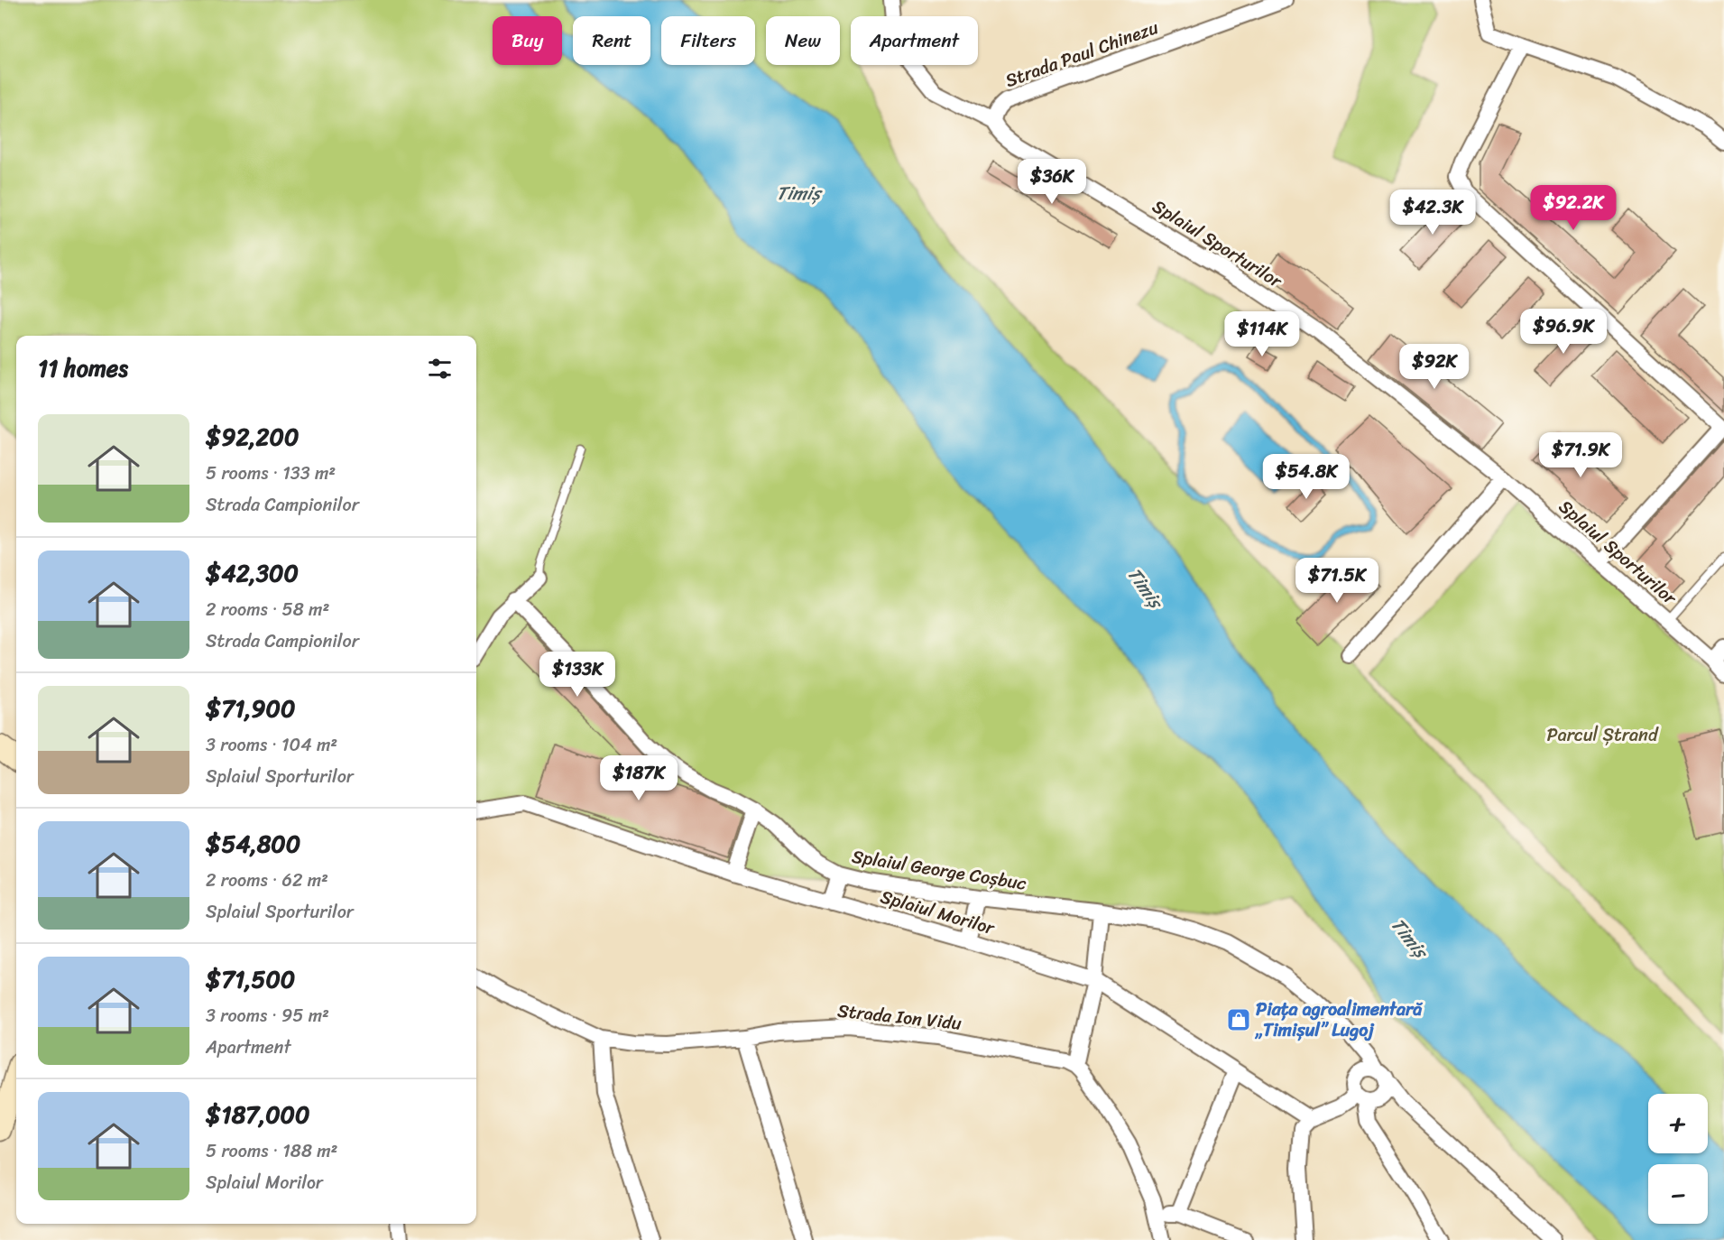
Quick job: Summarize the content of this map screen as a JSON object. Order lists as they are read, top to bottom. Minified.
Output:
{"streets":{"street":["Strada Paul Chinezu","Splaiul Sporturilor","Splaiul George Coșbuc","Splaiul Morilor","Strada Ion Vidu"]},"crossings":[["Strada Paul Chinezu","Splaiul Sporturilor"]],"water":["Timiș"],"parks":["Parcul Ștrand"],"places":{"shop":["Piața agroalimentară „Timișul” Lugoj"]},"page":{"chip":["Buy","Rent","Filters","New","Apartment"],"price":["$36K","$92.2K","$42.3K","$96.9K","$114K","$92K","$71.9K","$54.8K","$71.5K","$133K","$187K"],"heading":"11 homes","list":[{"name":"$92,200","note":"5 rooms · 133 m² · Strada Campionilor"},{"name":"$42,300","note":"2 rooms · 58 m² · Strada Campionilor"},{"name":"$71,900","note":"3 rooms · 104 m² · Splaiul Sporturilor"},{"name":"$54,800","note":"2 rooms · 62 m² · Splaiul Sporturilor"},{"name":"$71,500","note":"3 rooms · 95 m² · Apartment"},{"name":"$187,000","note":"5 rooms · 188 m² · Splaiul Morilor"}],"map_buttons":["+","−"]}}
